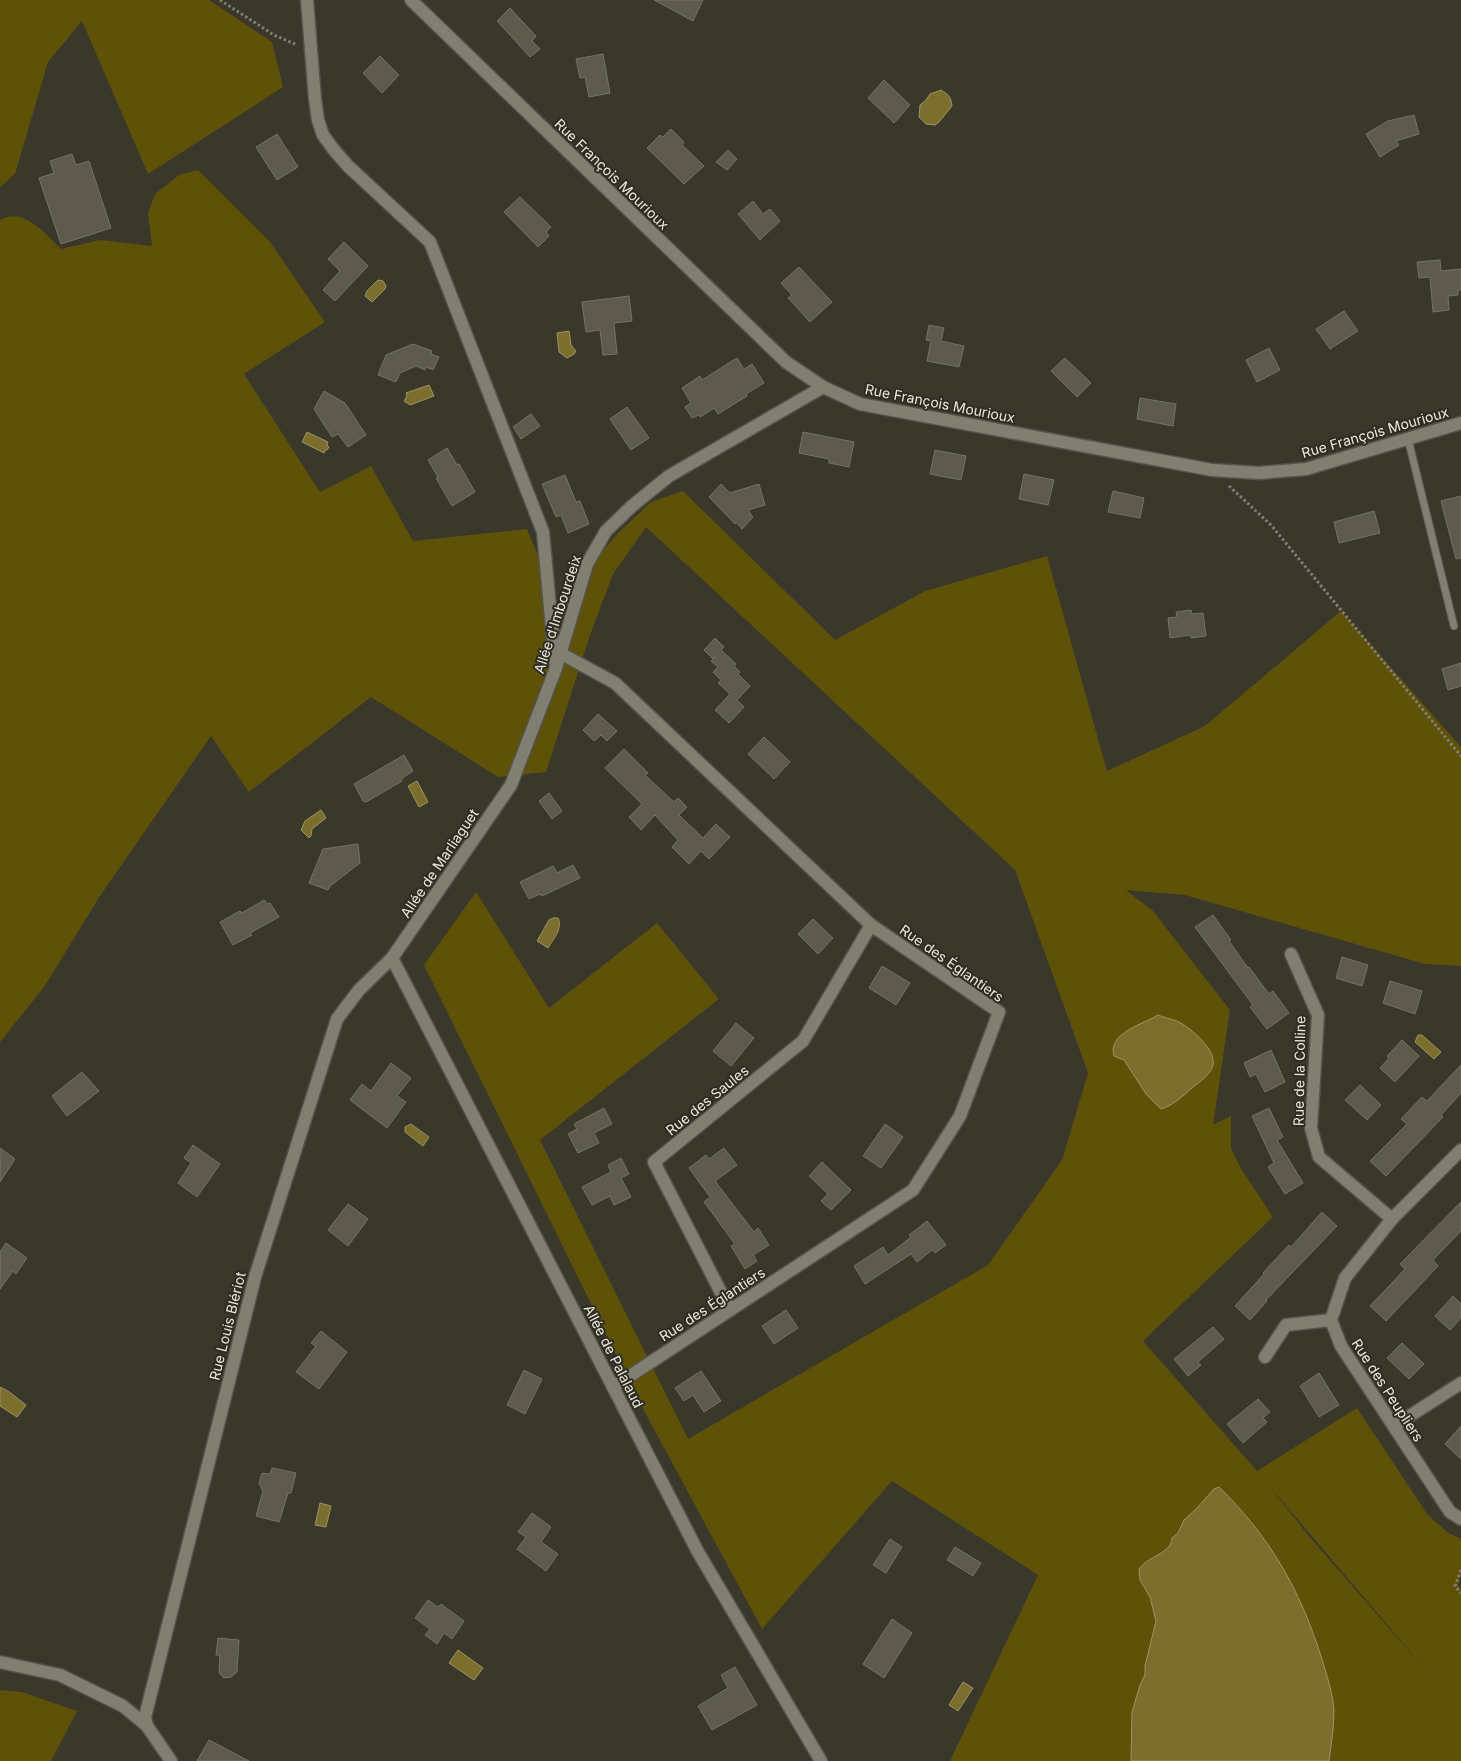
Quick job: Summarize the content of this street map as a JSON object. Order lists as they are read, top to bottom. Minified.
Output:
{"streets":{"street":["Rue François Mourioux","Allée d'Imbourdeix","Allée de Marliaguet","Rue des Églantiers","Rue de la Colline","Rue des Saules","Rue Louis Blériot","Allée de Palalaud","Rue des Peupliers"]},"crossings":[["Rue François Mourioux","Allée d'Imbourdeix"],["Allée d'Imbourdeix","Allée de Marliaguet"],["Allée d'Imbourdeix","Rue des Églantiers"],["Allée de Marliaguet","Rue Louis Blériot"],["Allée de Marliaguet","Allée de Palalaud"],["Rue des Églantiers","Rue des Saules"],["Rue des Églantiers","Allée de Palalaud"],["Rue Louis Blériot","Allée de Palalaud"]]}
